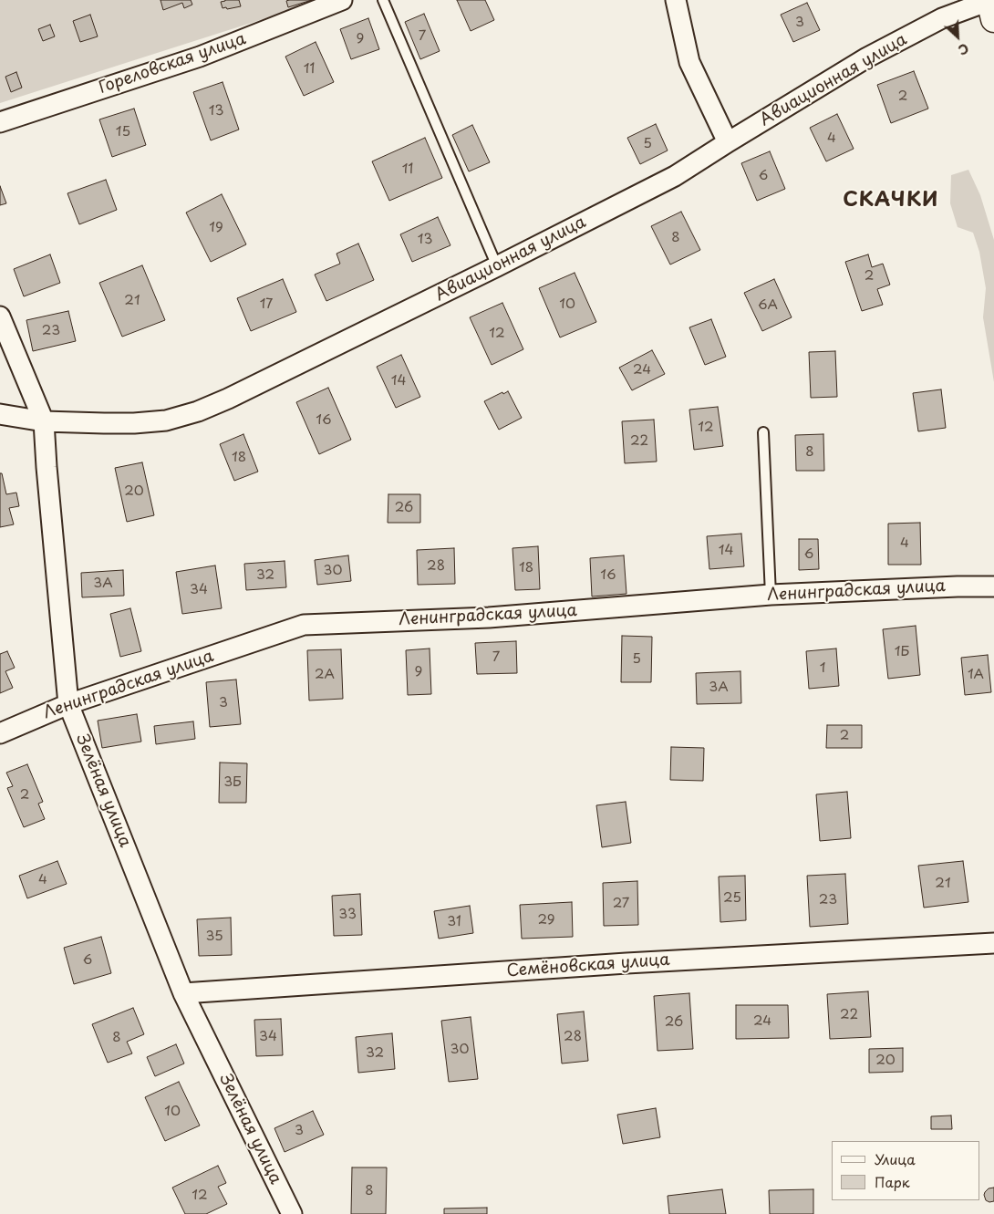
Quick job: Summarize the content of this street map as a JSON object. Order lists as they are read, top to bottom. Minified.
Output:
{"streets":{"street":["Гореловская улица","Авиационная улица","Ленинградская улица","Зелёная улица","Семёновская улица"]},"crossings":[["Авиационная улица","Зелёная улица"],["Ленинградская улица","Зелёная улица"],["Зелёная улица","Семёновская улица"]],"districts":["СКАЧКИ"],"house_numbers":["3","7","9","11","2","13","15","4","5","11","6","19","8","13","2","21","17","10","6А","23","12","24","14","16","12","22","8","18","20","26","4","14","6","28","18","30","32","16","3А","34","1Б","7","5","1","9","2А","1А","3А","3","2","3Б","2","4","21","25","23","27","33","29","31","35","6","22","24","26","34","28","8","30","32","20","10","3","8","12"],"legend":["Улица","Парк"],"north":"bottom right"}
